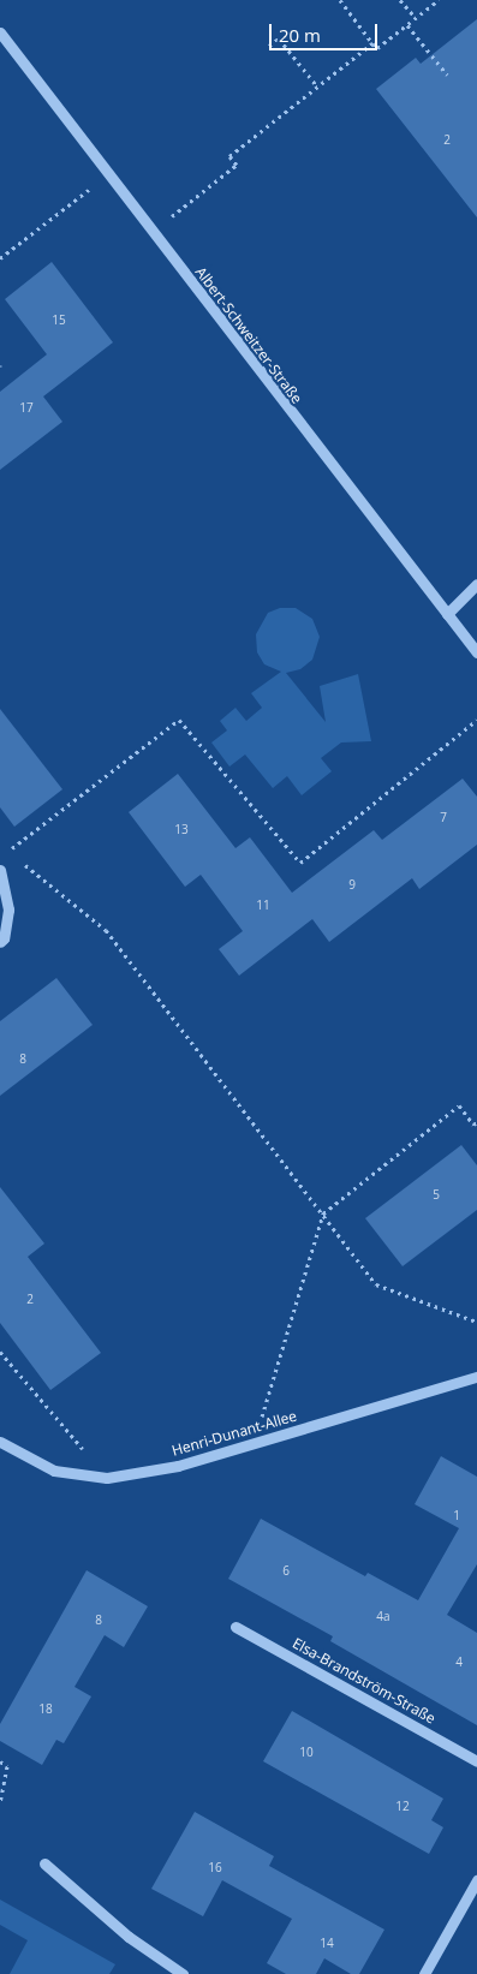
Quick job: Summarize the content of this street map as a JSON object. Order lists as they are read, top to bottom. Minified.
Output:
{"streets":{"street":["Albert-Schweitzer-Straße","Henri-Dunant-Allee","Elsa-Brandström-Straße"]},"house_numbers":["2","15","17","7","13","9","11","8","5","2","1","6","4a","8","4","18","10","12","16","14"],"scale_bar":"20 m"}
